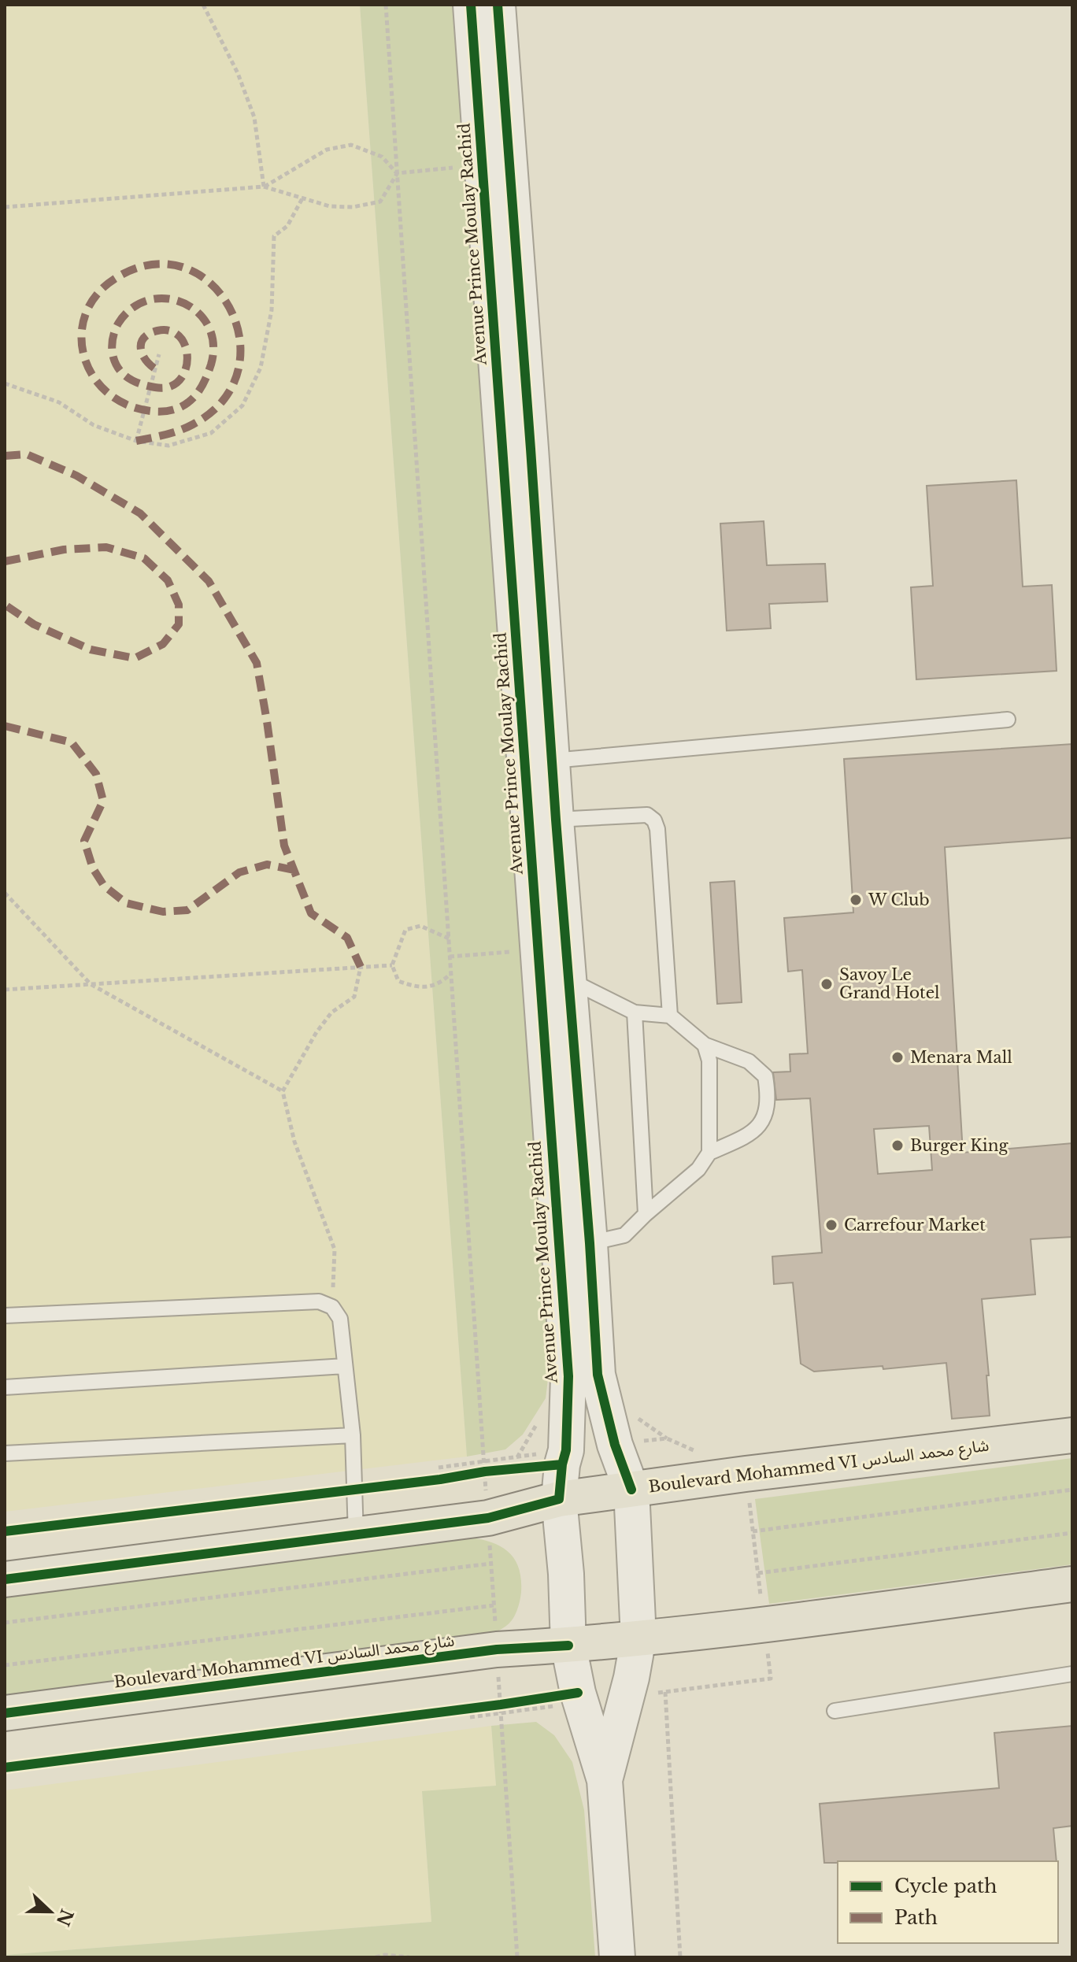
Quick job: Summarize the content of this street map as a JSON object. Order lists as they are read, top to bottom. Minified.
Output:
{"streets":{"main road":["Boulevard Mohammed VI شارع محمد السادس"],"street":["Avenue Prince Moulay Rachid"]},"crossings":[["Avenue Prince Moulay Rachid","Boulevard Mohammed VI شارع محمد السادس"]],"places":["W Club","Savoy Le Grand Hotel","Menara Mall","Burger King","Carrefour Market"],"legend":["Cycle path","Path"],"north":"right"}
